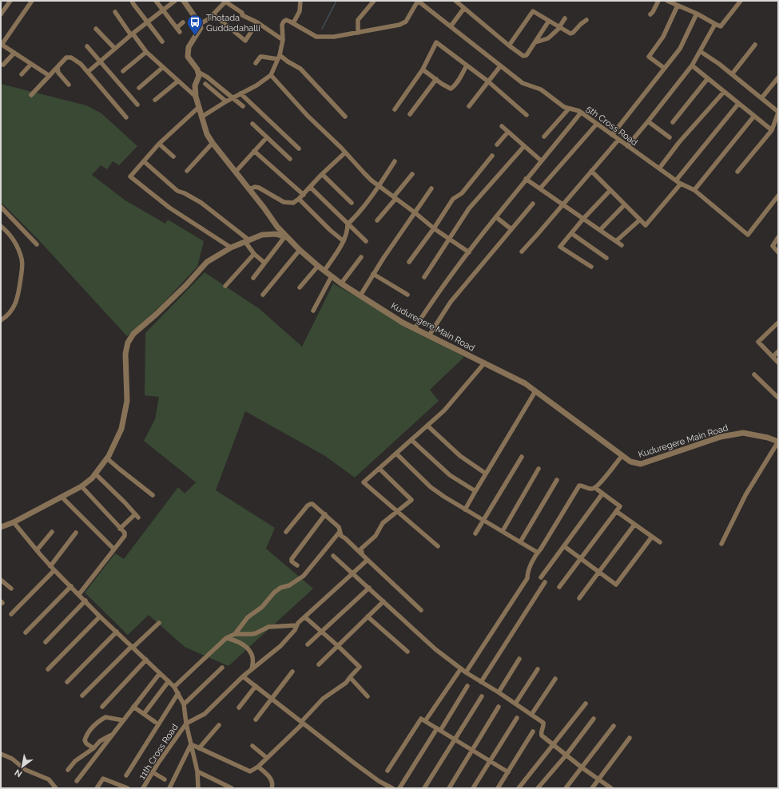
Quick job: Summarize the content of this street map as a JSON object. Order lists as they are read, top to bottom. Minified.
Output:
{"streets":{"street":["5th Cross Road","Kuduregere Main Road","11th Cross Road"]},"places":{"bus stop":["Thotada Guddadahalli"]},"north":"bottom left"}
